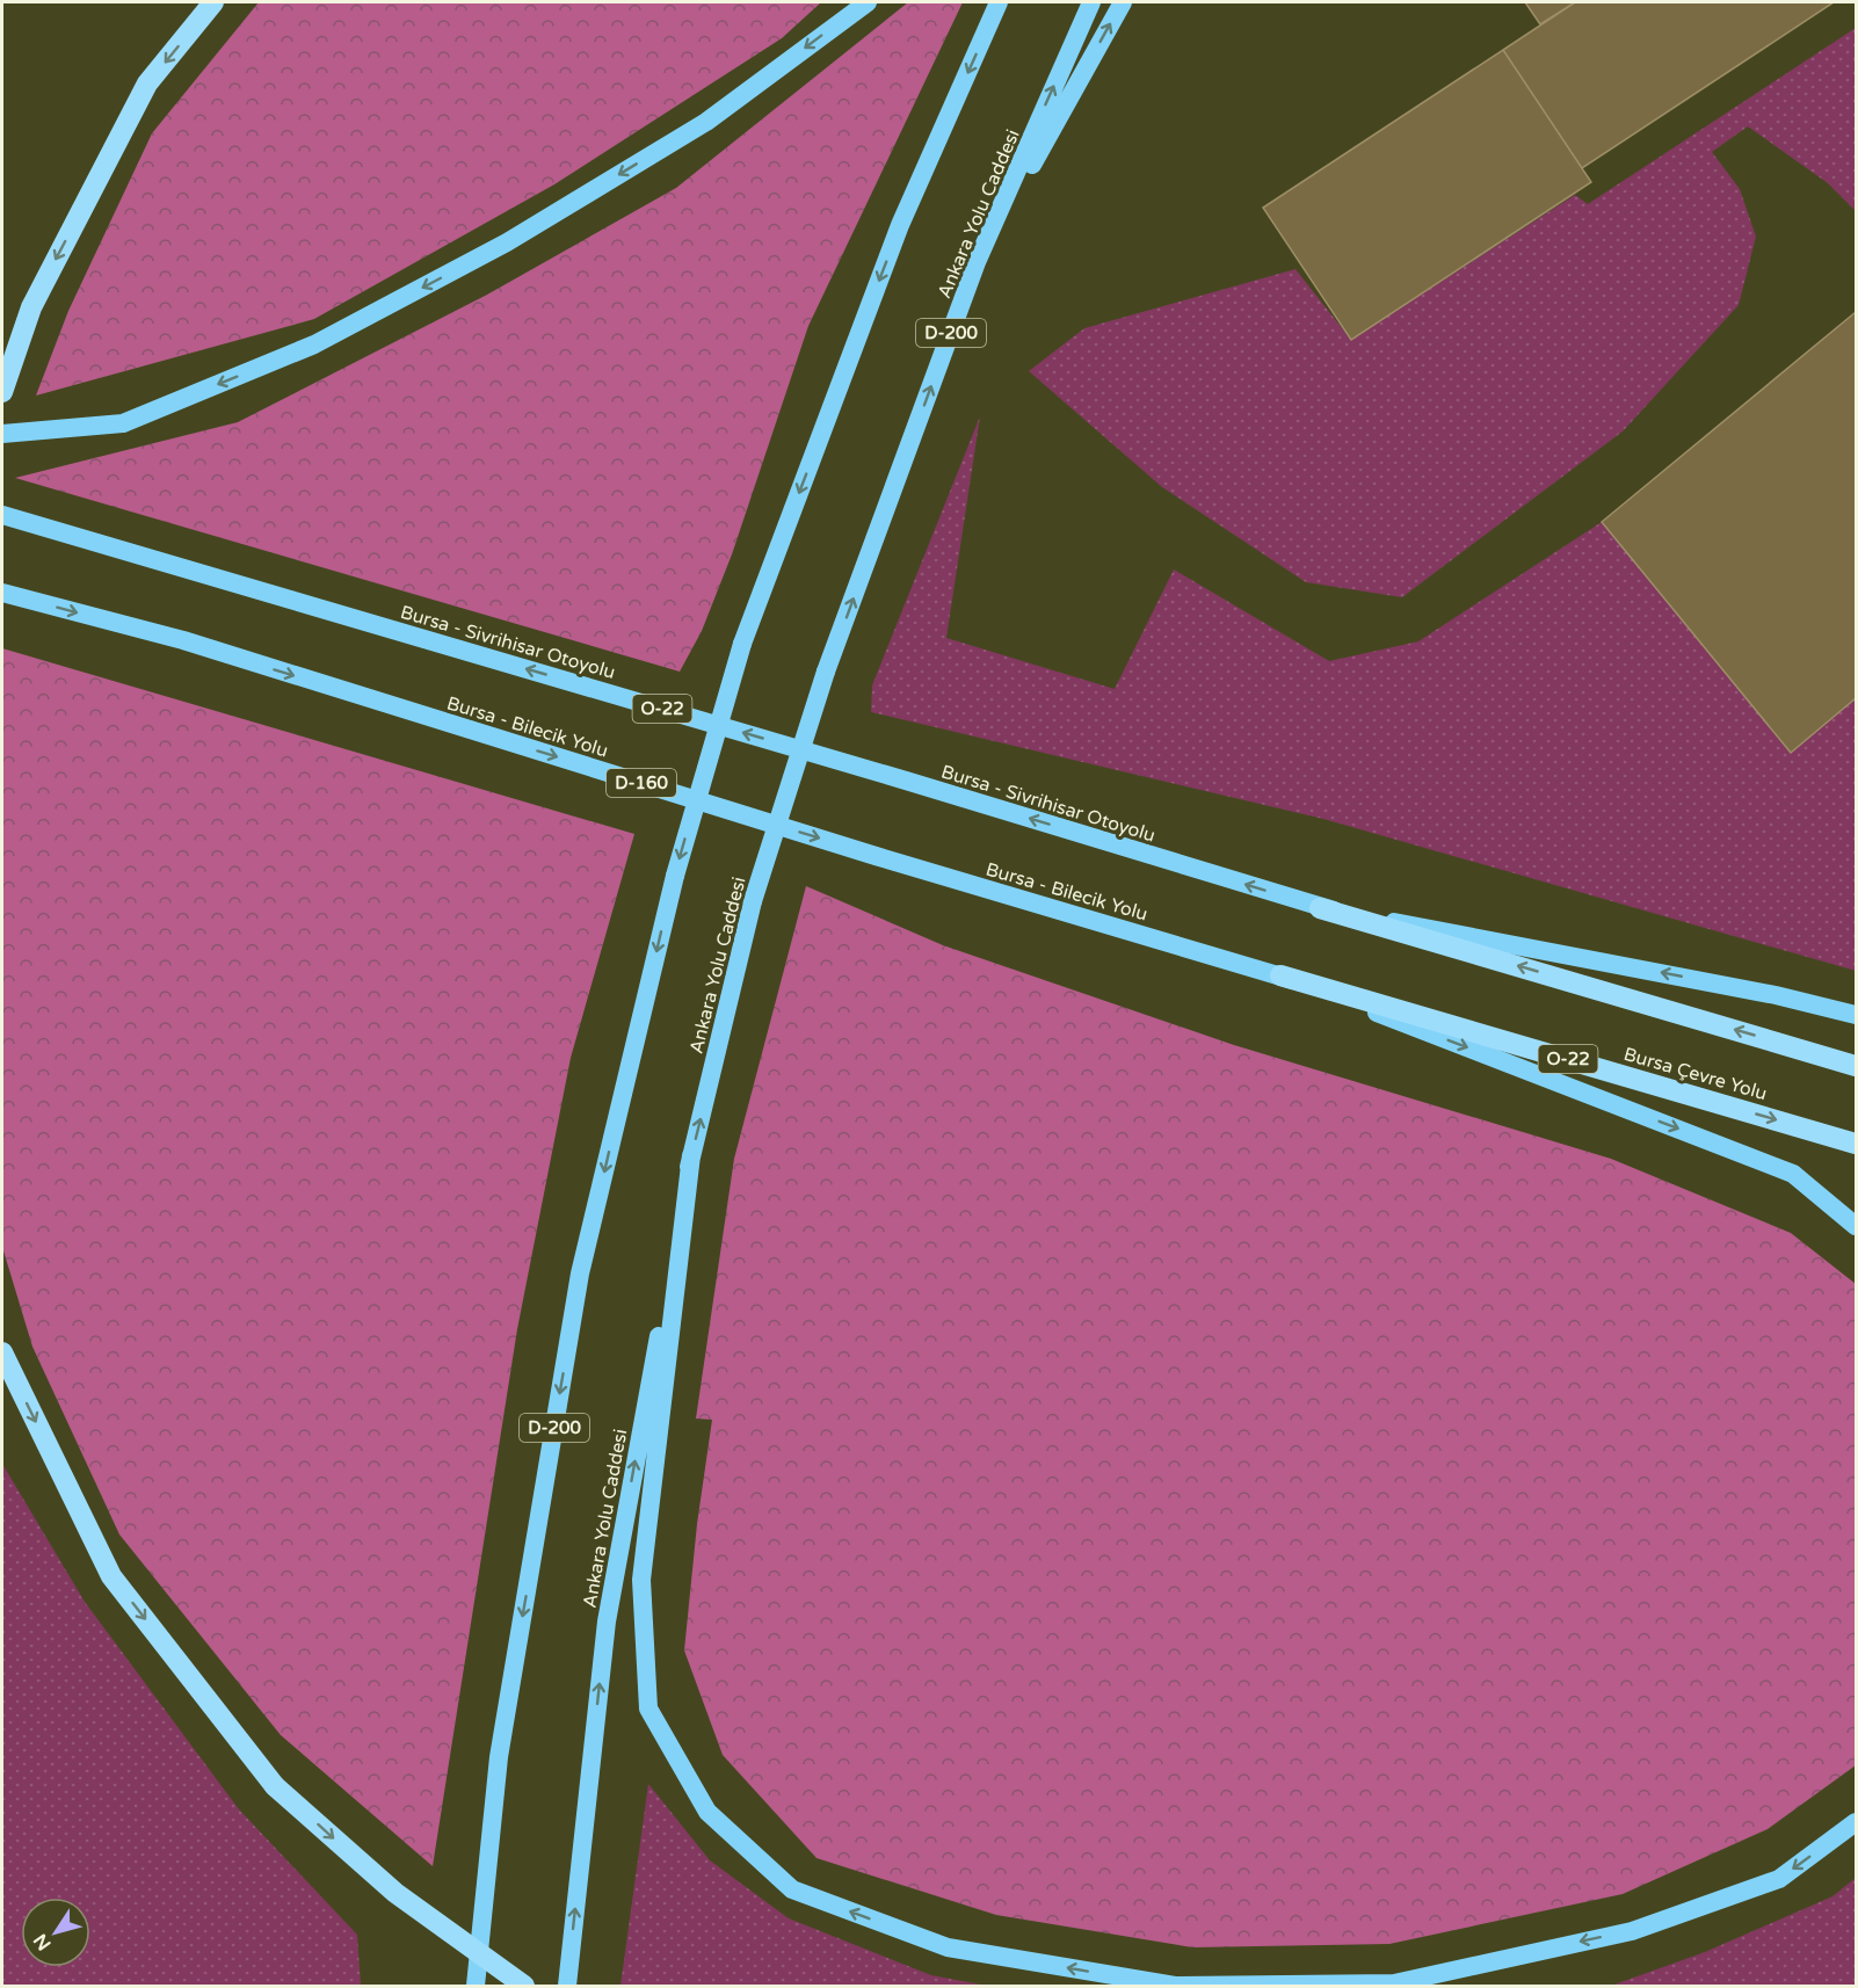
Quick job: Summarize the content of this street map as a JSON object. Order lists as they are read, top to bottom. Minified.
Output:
{"streets":{"highway":["Ankara Yolu Caddesi","D-200","Bursa - Sivrihisar Otoyolu","O-22","Bursa - Bilecik Yolu","D-160","Bursa Çevre Yolu"]},"crossings":[["Bursa - Sivrihisar Otoyolu","O-22"],["Bursa - Bilecik Yolu","Bursa Çevre Yolu"]],"one_way":["Bursa - Sivrihisar Otoyolu","Bursa - Bilecik Yolu"],"north":"bottom left"}
